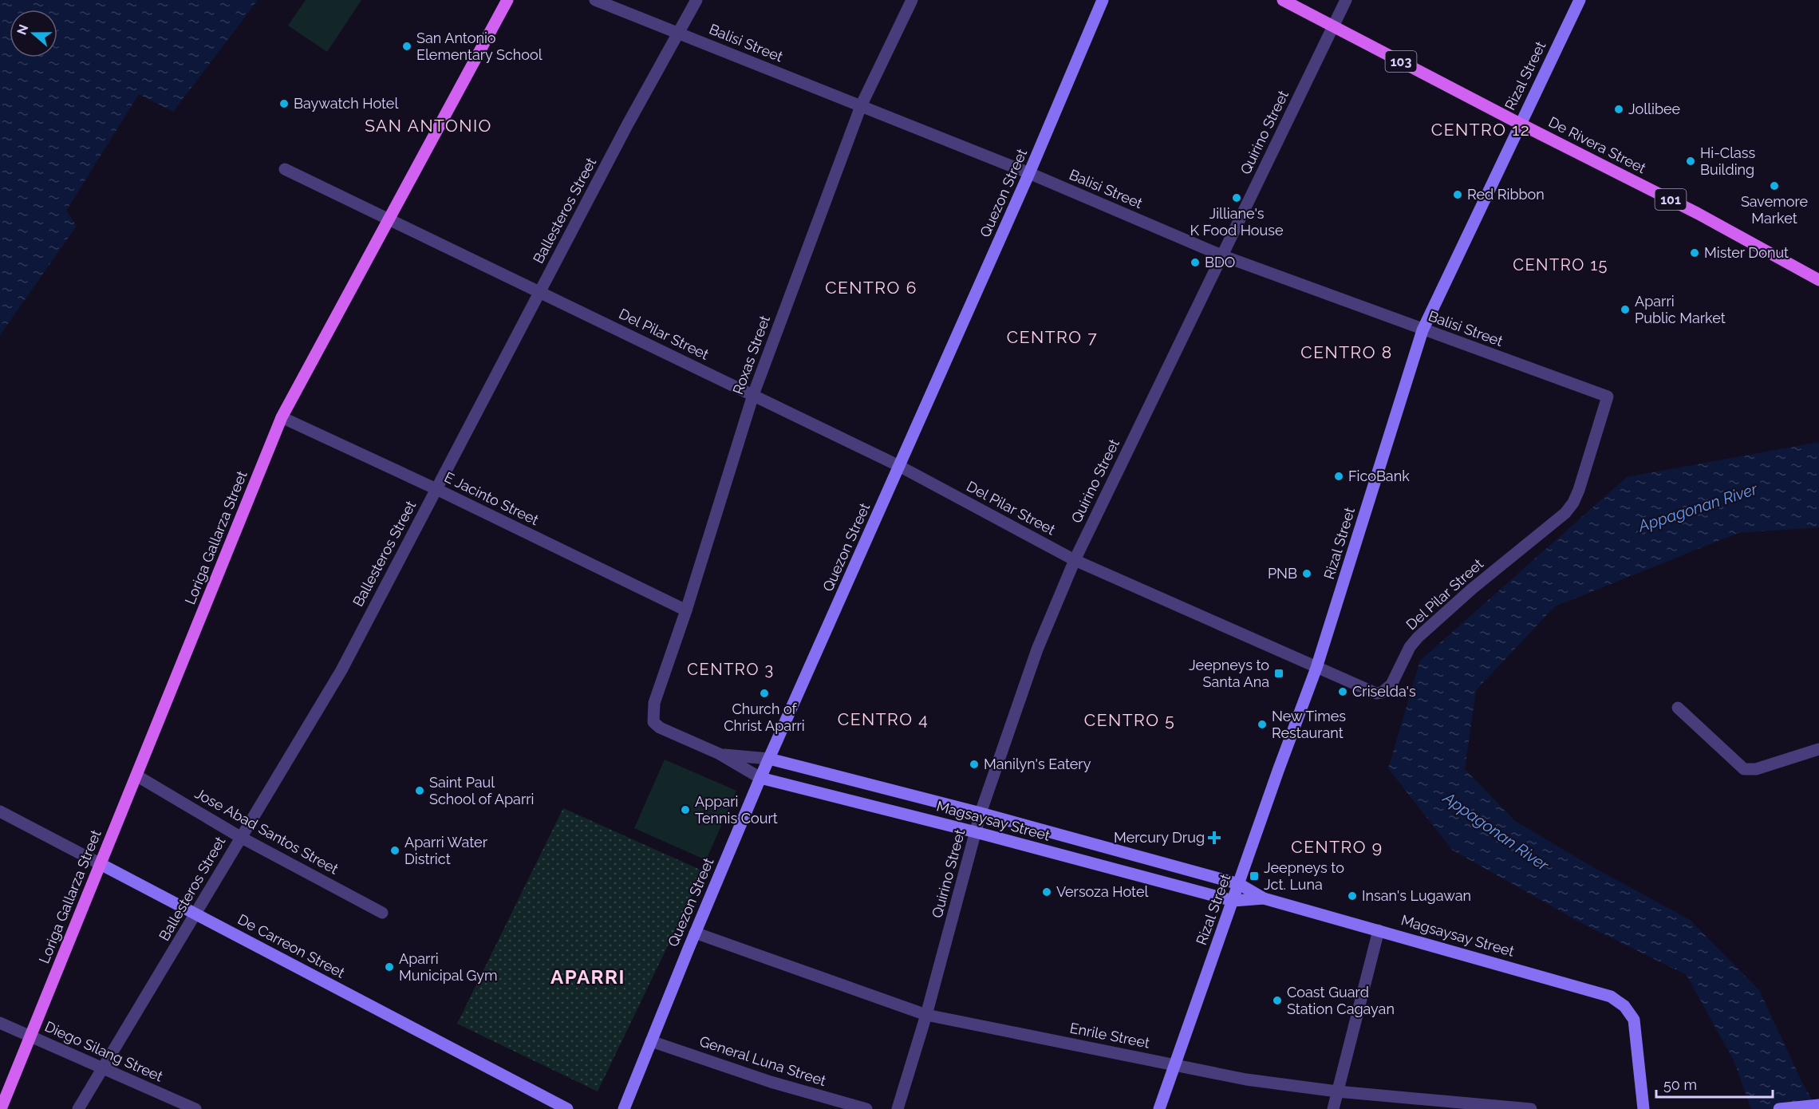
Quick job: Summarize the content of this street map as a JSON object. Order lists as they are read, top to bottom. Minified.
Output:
{"streets":{"main road":["103","De Rivera Street","101","Loriga Gallarza Street"],"street":["Balisi Street","Rizal Street","Quirino Street","Quezon Street","Ballesteros Street","Del Pilar Street","Roxas Street","E Jacinto Street","Magsaysay Street","Jose Abad Santos Street","De Carreon Street","Enrile Street","Diego Silang Street","General Luna Street"]},"crossings":[["Balisi Street","Rizal Street"],["Balisi Street","Quirino Street"],["Balisi Street","Quezon Street"],["Balisi Street","Ballesteros Street"],["Balisi Street","Del Pilar Street"],["Balisi Street","Roxas Street"],["Rizal Street","De Rivera Street"],["Rizal Street","Del Pilar Street"],["Rizal Street","Magsaysay Street"],["Rizal Street","Enrile Street"],["Quirino Street","De Rivera Street"],["Quirino Street","Del Pilar Street"],["Quirino Street","Magsaysay Street"],["Quirino Street","Enrile Street"],["Quezon Street","Del Pilar Street"],["Quezon Street","Magsaysay Street"],["Quezon Street","Enrile Street"],["Quezon Street","General Luna Street"],["Ballesteros Street","Del Pilar Street"],["Ballesteros Street","E Jacinto Street"],["Ballesteros Street","Jose Abad Santos Street"],["Ballesteros Street","De Carreon Street"],["Ballesteros Street","Diego Silang Street"],["Del Pilar Street","Roxas Street"],["Del Pilar Street","Loriga Gallarza Street"],["Roxas Street","E Jacinto Street"],["Roxas Street","Magsaysay Street"],["E Jacinto Street","Loriga Gallarza Street"],["Loriga Gallarza Street","Jose Abad Santos Street"],["Loriga Gallarza Street","De Carreon Street"],["Loriga Gallarza Street","Diego Silang Street"]],"districts":["SAN ANTONIO","CENTRO 12","CENTRO 15","CENTRO 6","CENTRO 7","CENTRO 8","CENTRO 3","CENTRO 4","CENTRO 5","CENTRO 9","APARRI"],"water":["Appagonan River"],"places":{"other":["San Antonio Elementary School","Baywatch Hotel","Jollibee","Hi-Class Building","Savemore Market","Red Ribbon","Jilliane's K Food House","Mister Donut","BDO","Aparri Public Market","FicoBank","PNB","Criselda's","Church of Christ Aparri","New Times Restaurant","Manilyn's Eatery","Saint Paul School of Aparri","Appari Tennis Court","Aparri Water District","Versoza Hotel","Insan's Lugawan","Aparri Municipal Gym","Coast Guard Station Cagayan"],"transit":["Jeepneys to Santa Ana","Jeepneys to Jct. Luna"],"health":["Mercury Drug"]},"scale_bar":"50 m","north":"left"}
